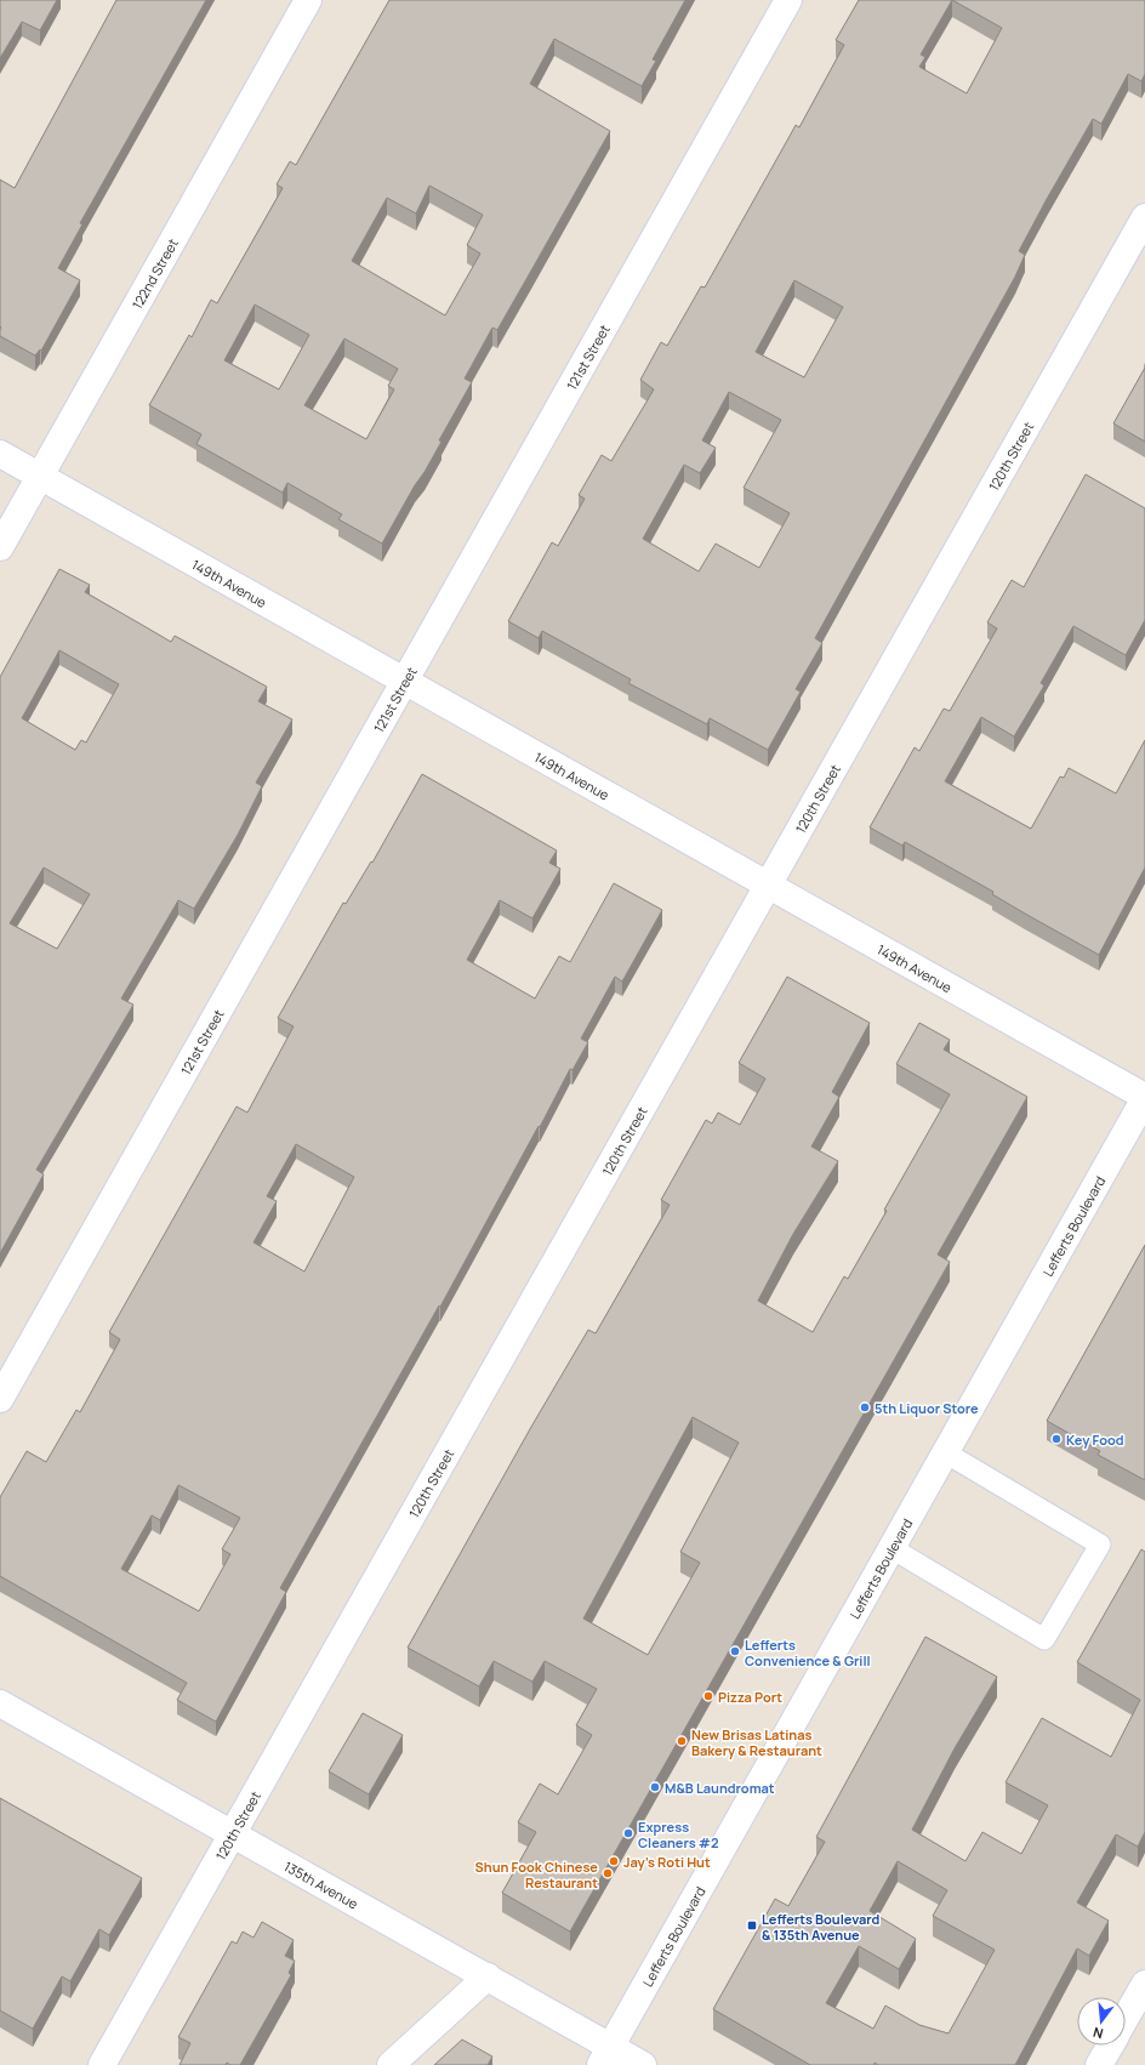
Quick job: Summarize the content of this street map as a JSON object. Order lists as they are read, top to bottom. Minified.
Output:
{"streets":{"street":["122nd Street","121st Street","120th Street","149th Avenue","Lefferts Boulevard","135th Avenue"]},"crossings":[["122nd Street","149th Avenue"],["121st Street","149th Avenue"],["120th Street","149th Avenue"],["120th Street","135th Avenue"],["149th Avenue","Lefferts Boulevard"],["Lefferts Boulevard","135th Avenue"]],"places":{"other":["5th Liquor Store","Key Food","Lefferts Convenience & Grill","Pizza Port","New Brisas Latinas Bakery & Restaurant","M&B Laundromat","Express Cleaners #2","Jay's Roti Hut","Shun Fook Chinese Restaurant"],"transit":["Lefferts Boulevard & 135th Avenue"]},"north":"bottom"}
